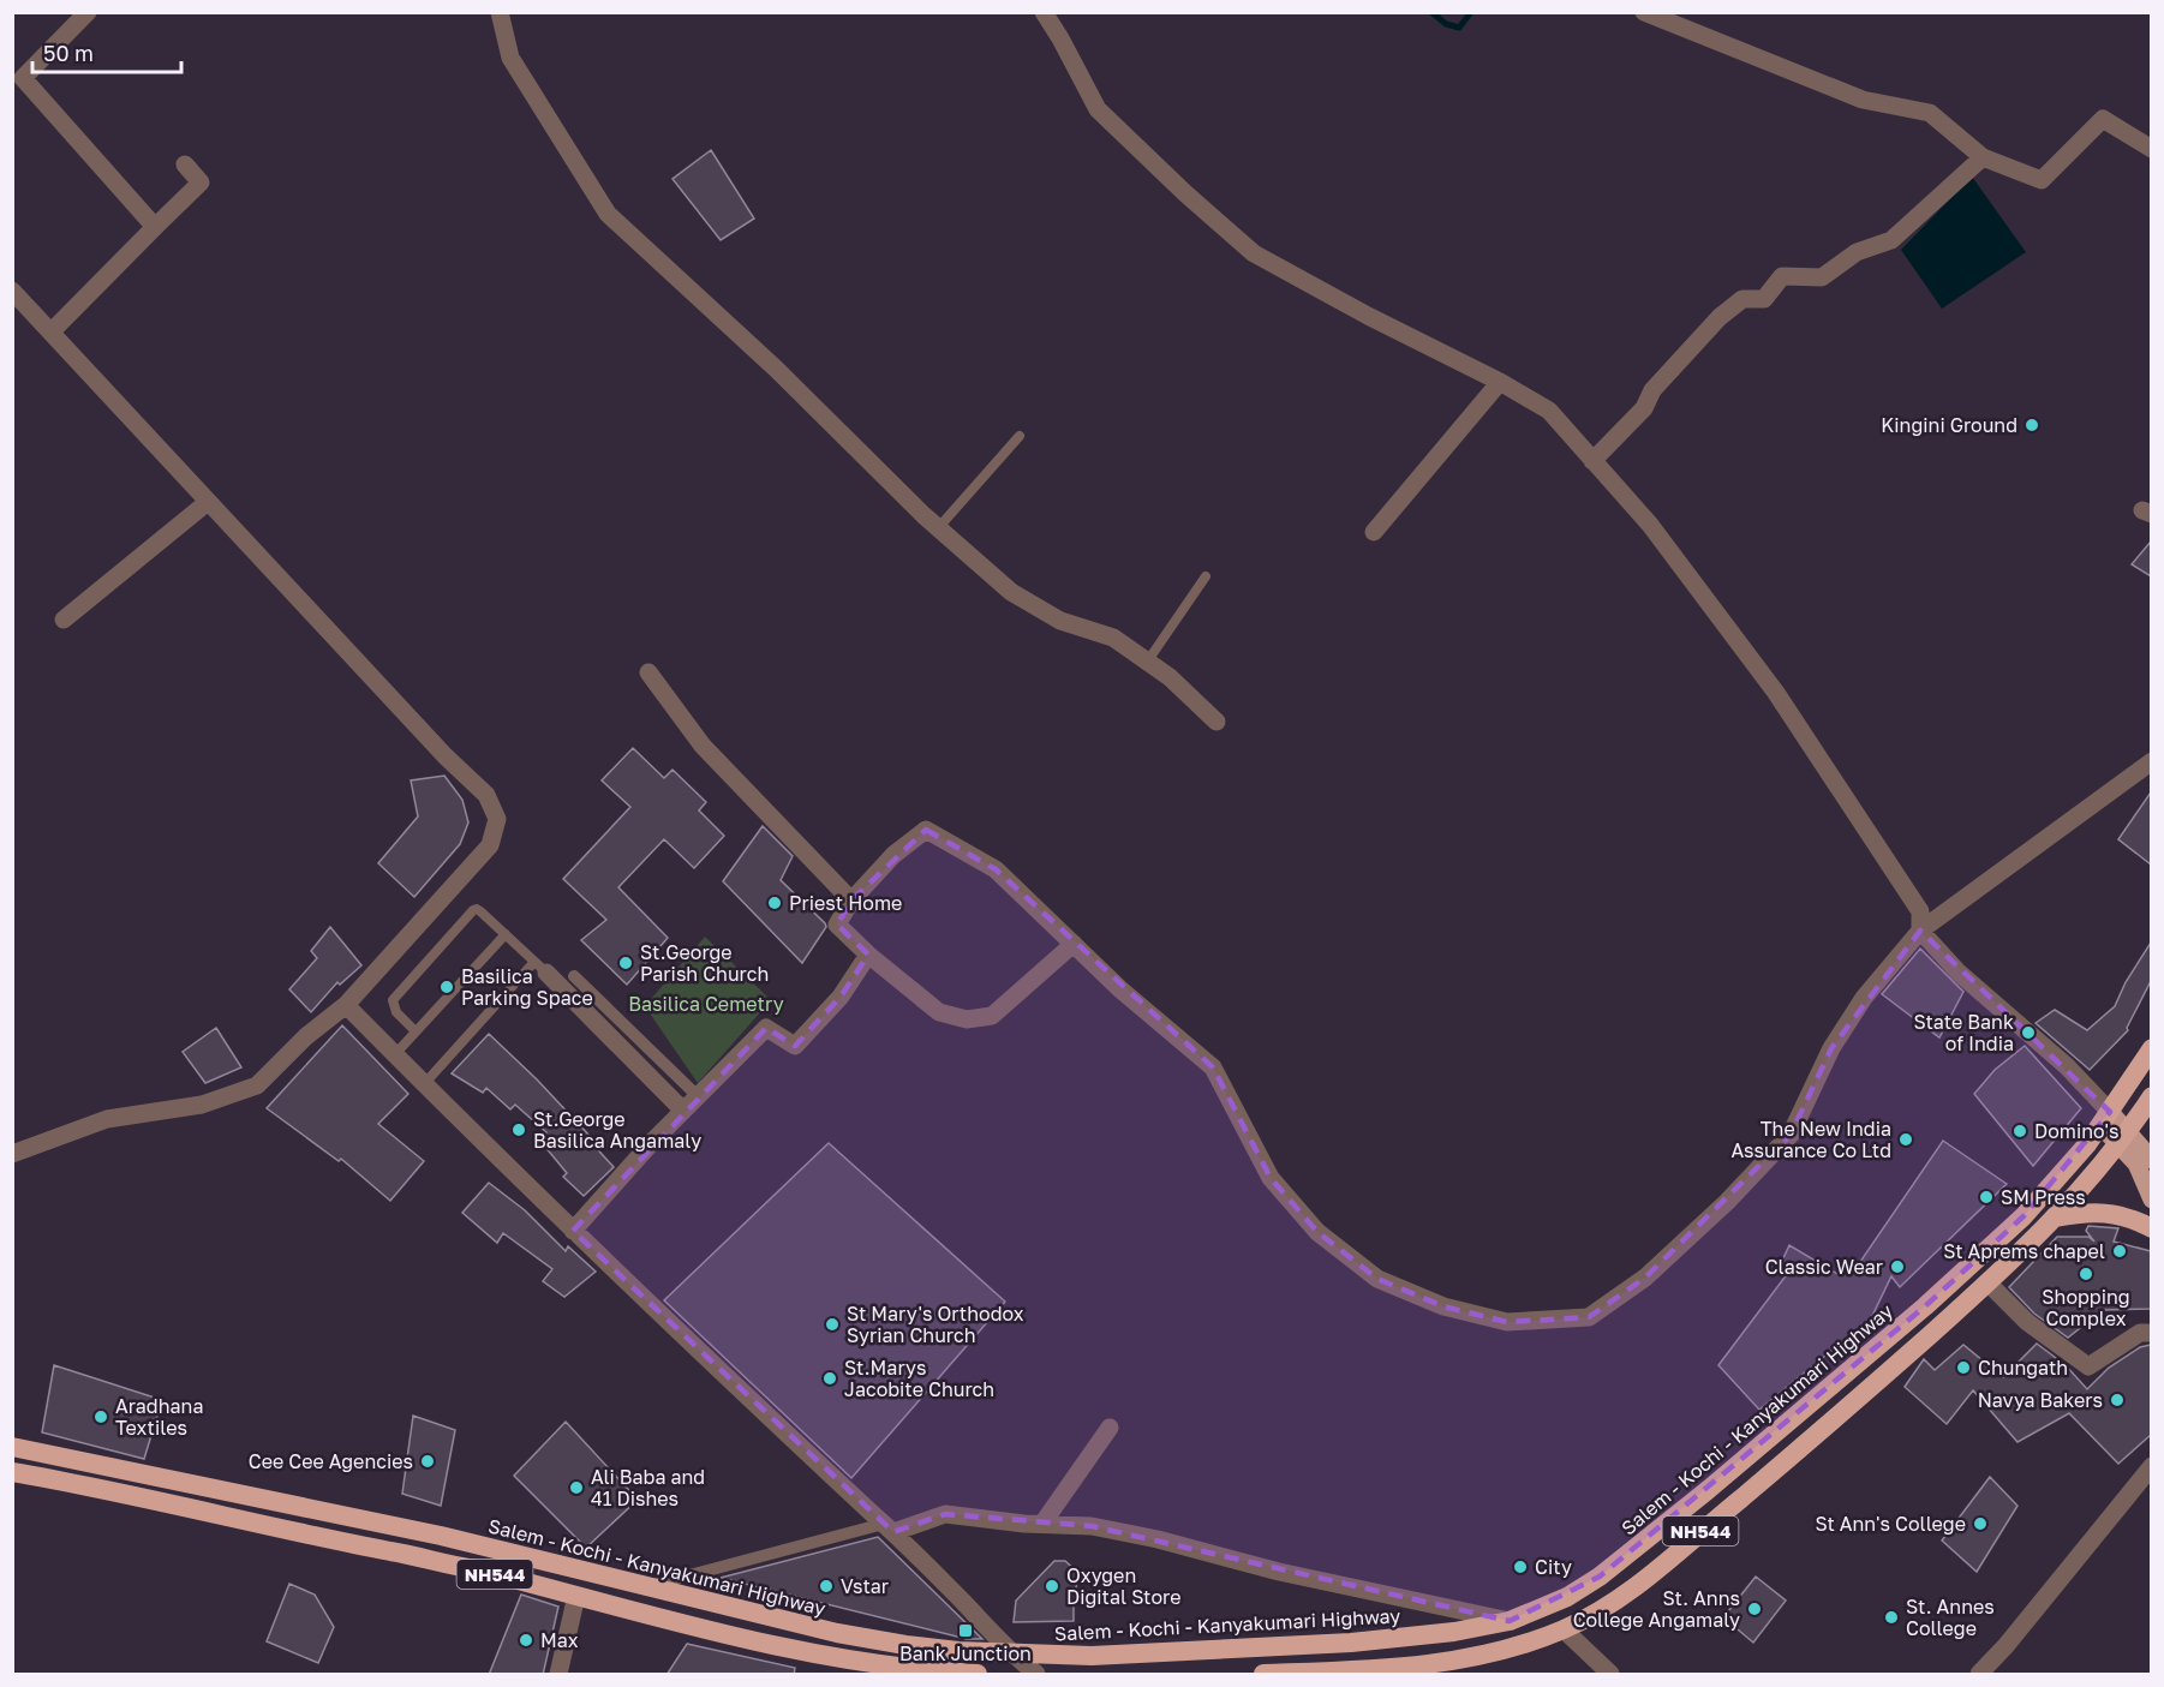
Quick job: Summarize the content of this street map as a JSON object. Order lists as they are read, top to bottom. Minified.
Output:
{"streets":{"highway":["Salem - Kochi - Kanyakumari Highway","NH544"]},"parks":["Basilica Cemetry"],"places":{"other":["Kingini Ground","Priest Home","St.George Parish Church","Basilica Parking Space","State Bank of India","St.George Basilica Angamaly","Domino's","The New India Assurance Co Ltd","SM Press","St Aprems chapel","Classic Wear","Shopping Complex","St Mary's Orthodox Syrian Church","Chungath","St.Marys Jacobite Church","Navya Bakers","Aradhana Textiles","Cee Cee Agencies","Ali Baba and 41 Dishes","St Ann's College","City","Vstar","Oxygen Digital Store","St. Anns College Angamaly","St. Annes College","Max"],"transit":["Bank Junction"]},"scale_bar":"50 m"}
